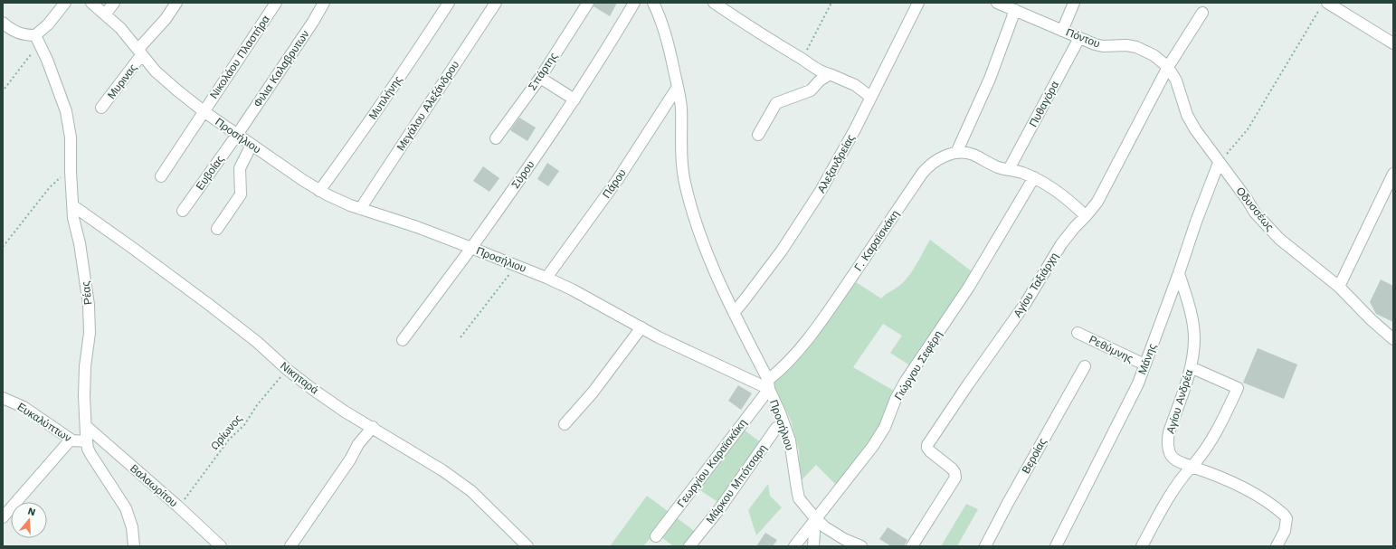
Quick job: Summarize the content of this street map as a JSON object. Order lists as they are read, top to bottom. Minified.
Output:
{"streets":{"street":["Πόντου","Νικολάου Πλαστήρα","Φιλια Καλαβρυτων","Σπάρτης","Μυρινας","Μυτιλήνης","Πυθαγόρα","Μεγάλου Αλεξάνδρου","Προσήλιου","Αλεξανδρείας","Ευβοίας","Σύρου","Πάρου","Οδυσσέως","Γ. Καραϊσκάκη","Αγίου Ταξιάρχη","Ρέας","Ρεθύμνης","Μάνης","Γιώργου Σεφέρη","Νικηταρά","Αγίου Ανδρέα","Ευκαλύπτων","Βεροίας","Γεωργίου Καραϊσκάκη","Μάρκου Μπότσαρη","Βαλαωρίτου"],"path":["Ωρίωνος"]},"crossings":[["Πόντου","Πυθαγόρα"],["Πόντου","Οδυσσέως"],["Πόντου","Αγίου Ταξιάρχη"],["Νικολάου Πλαστήρα","Προσήλιου"],["Φιλια Καλαβρυτων","Προσήλιου"],["Φιλια Καλαβρυτων","Ευβοίας"],["Μυρινας","Προσήλιου"],["Μυτιλήνης","Προσήλιου"],["Μεγάλου Αλεξάνδρου","Προσήλιου"],["Προσήλιου","Ευβοίας"],["Προσήλιου","Σύρου"],["Προσήλιου","Πάρου"],["Προσήλιου","Γ. Καραϊσκάκη"],["Προσήλιου","Γιώργου Σεφέρη"],["Προσήλιου","Γεωργίου Καραϊσκάκη"],["Προσήλιου","Μάρκου Μπότσαρη"],["Οδυσσέως","Αγίου Ταξιάρχη"],["Οδυσσέως","Μάνης"],["Γ. Καραϊσκάκη","Γεωργίου Καραϊσκάκη"],["Ρέας","Νικηταρά"],["Ρέας","Ευκαλύπτων"],["Ρέας","Βαλαωρίτου"],["Ρεθύμνης","Μάνης"],["Μάνης","Αγίου Ανδρέα"],["Νικηταρά","Ωρίωνος"],["Ωρίωνος","Βαλαωρίτου"]],"north":"top"}
